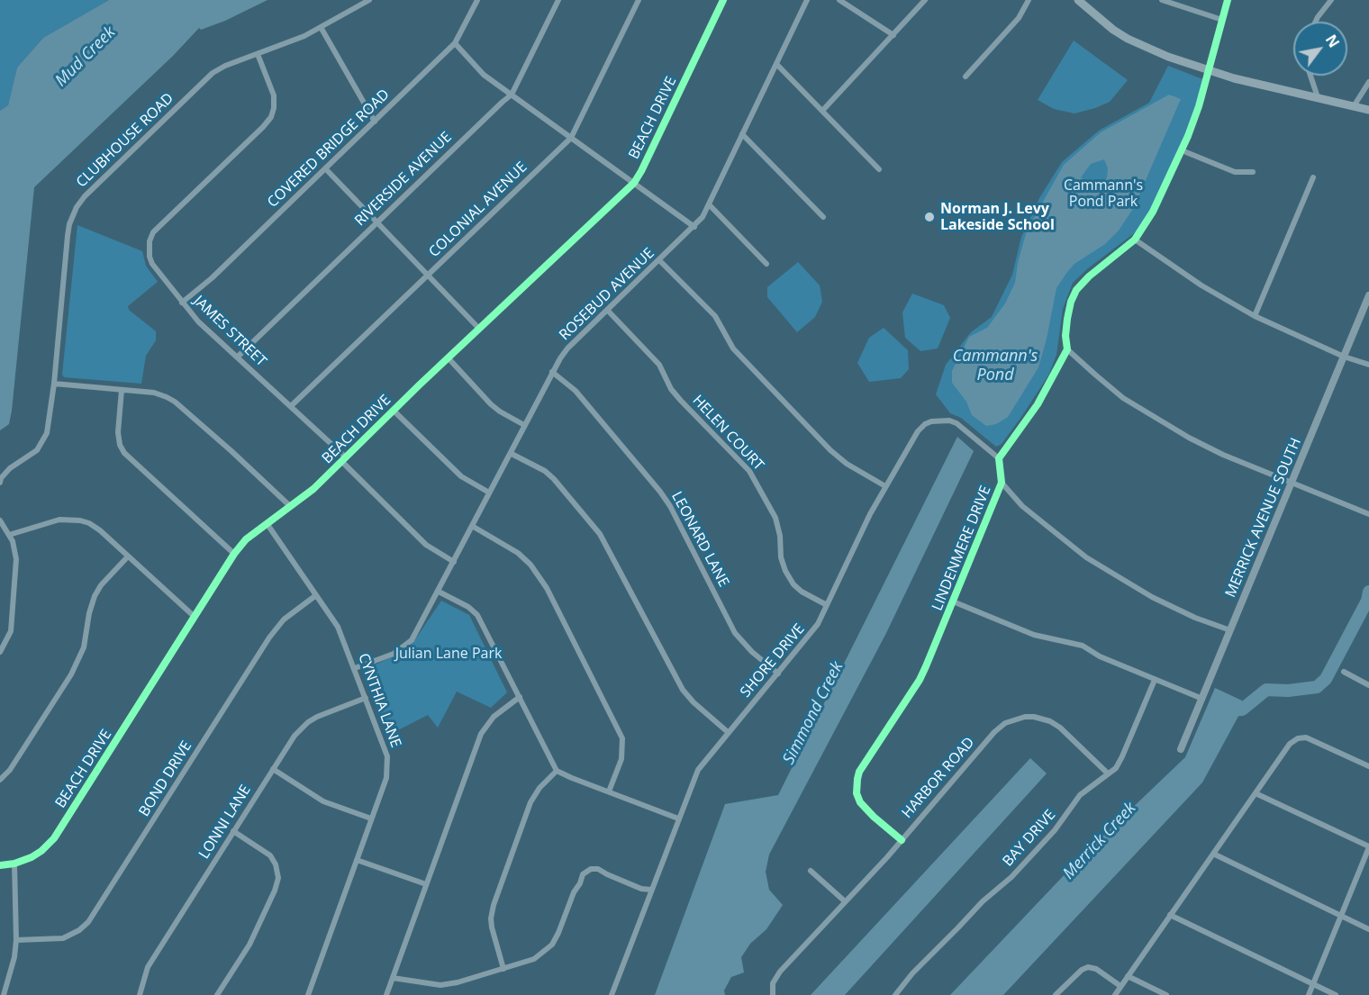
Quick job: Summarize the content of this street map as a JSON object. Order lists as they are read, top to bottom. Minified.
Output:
{"streets":{"street":["BEACH DRIVE","CLUBHOUSE ROAD","COVERED BRIDGE ROAD","RIVERSIDE AVENUE","COLONIAL AVENUE","ROSEBUD AVENUE","JAMES STREET","HELEN COURT","MERRICK AVENUE SOUTH","LEONARD LANE","LINDENMERE DRIVE","SHORE DRIVE","CYNTHIA LANE","HARBOR ROAD","BOND DRIVE","LONNI LANE","BAY DRIVE"]},"crossings":[["BEACH DRIVE","JAMES STREET"],["BEACH DRIVE","CYNTHIA LANE"],["CLUBHOUSE ROAD","JAMES STREET"],["COVERED BRIDGE ROAD","JAMES STREET"],["RIVERSIDE AVENUE","JAMES STREET"],["COLONIAL AVENUE","JAMES STREET"],["ROSEBUD AVENUE","JAMES STREET"],["ROSEBUD AVENUE","HELEN COURT"],["ROSEBUD AVENUE","LEONARD LANE"],["ROSEBUD AVENUE","CYNTHIA LANE"],["HELEN COURT","SHORE DRIVE"],["LEONARD LANE","SHORE DRIVE"],["LINDENMERE DRIVE","SHORE DRIVE"],["LINDENMERE DRIVE","HARBOR ROAD"],["CYNTHIA LANE","BOND DRIVE"],["CYNTHIA LANE","LONNI LANE"],["HARBOR ROAD","BAY DRIVE"]],"water":["Mud Creek","Cammann's Pond","Simmond Creek","Merrick Creek"],"parks":["Cammann's Pond Park","Julian Lane Park"],"places":["Norman J. Levy Lakeside School"],"north":"top right"}
